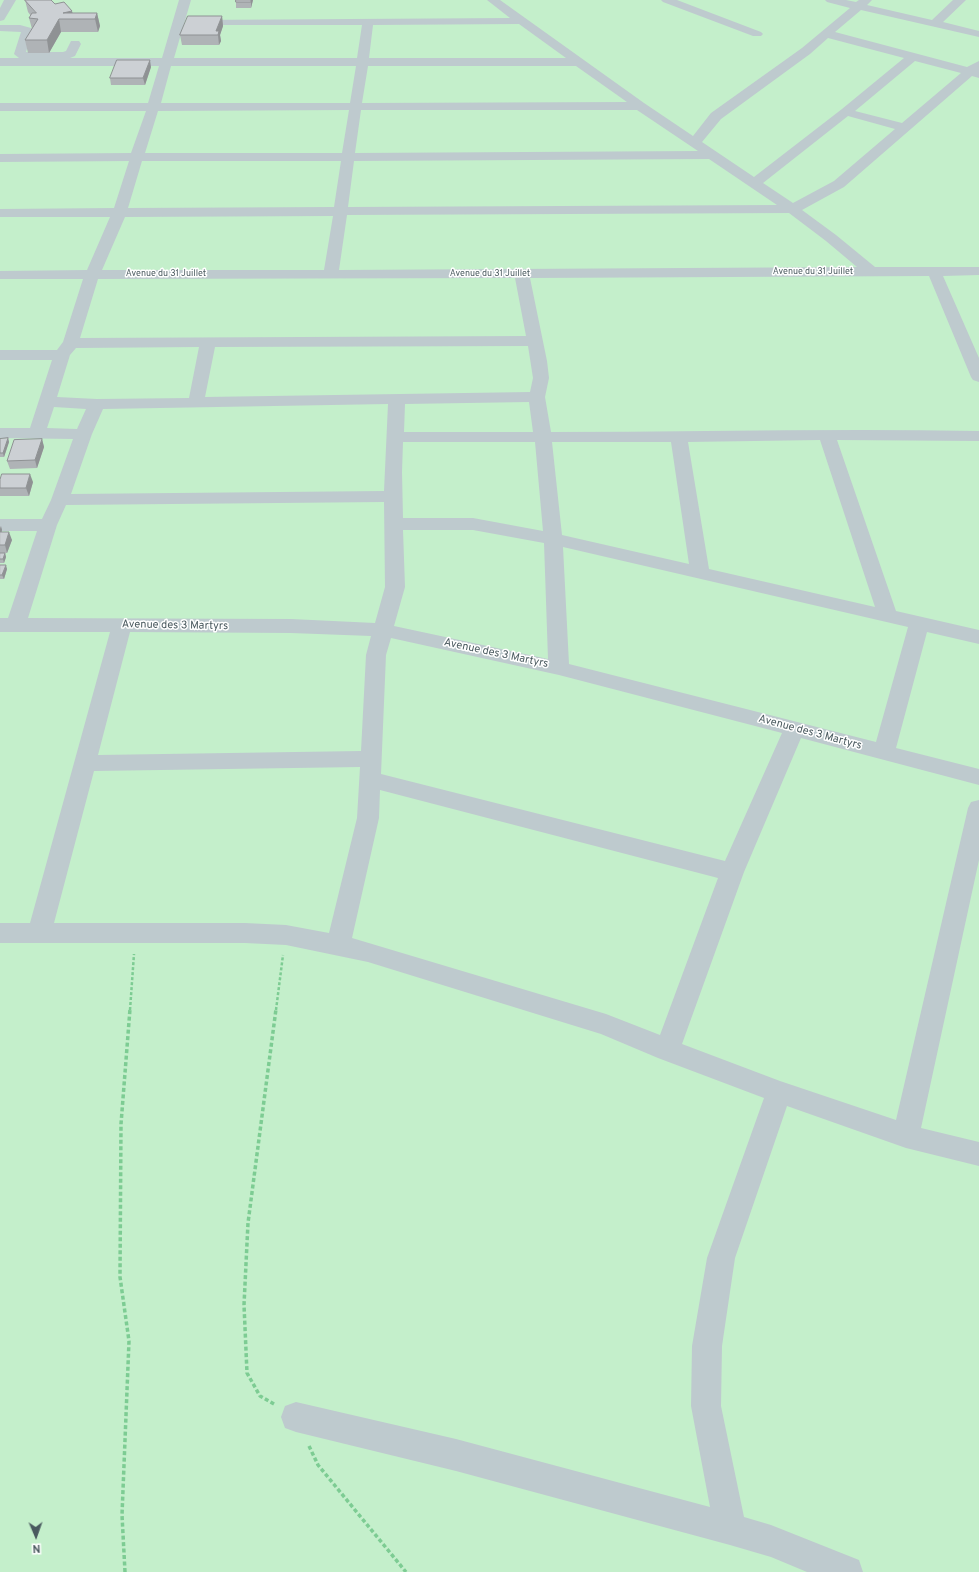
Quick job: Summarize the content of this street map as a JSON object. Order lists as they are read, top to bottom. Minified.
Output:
{"streets":{"street":["Avenue du 31 Juillet","Avenue des 3 Martyrs"]},"north":"bottom"}
